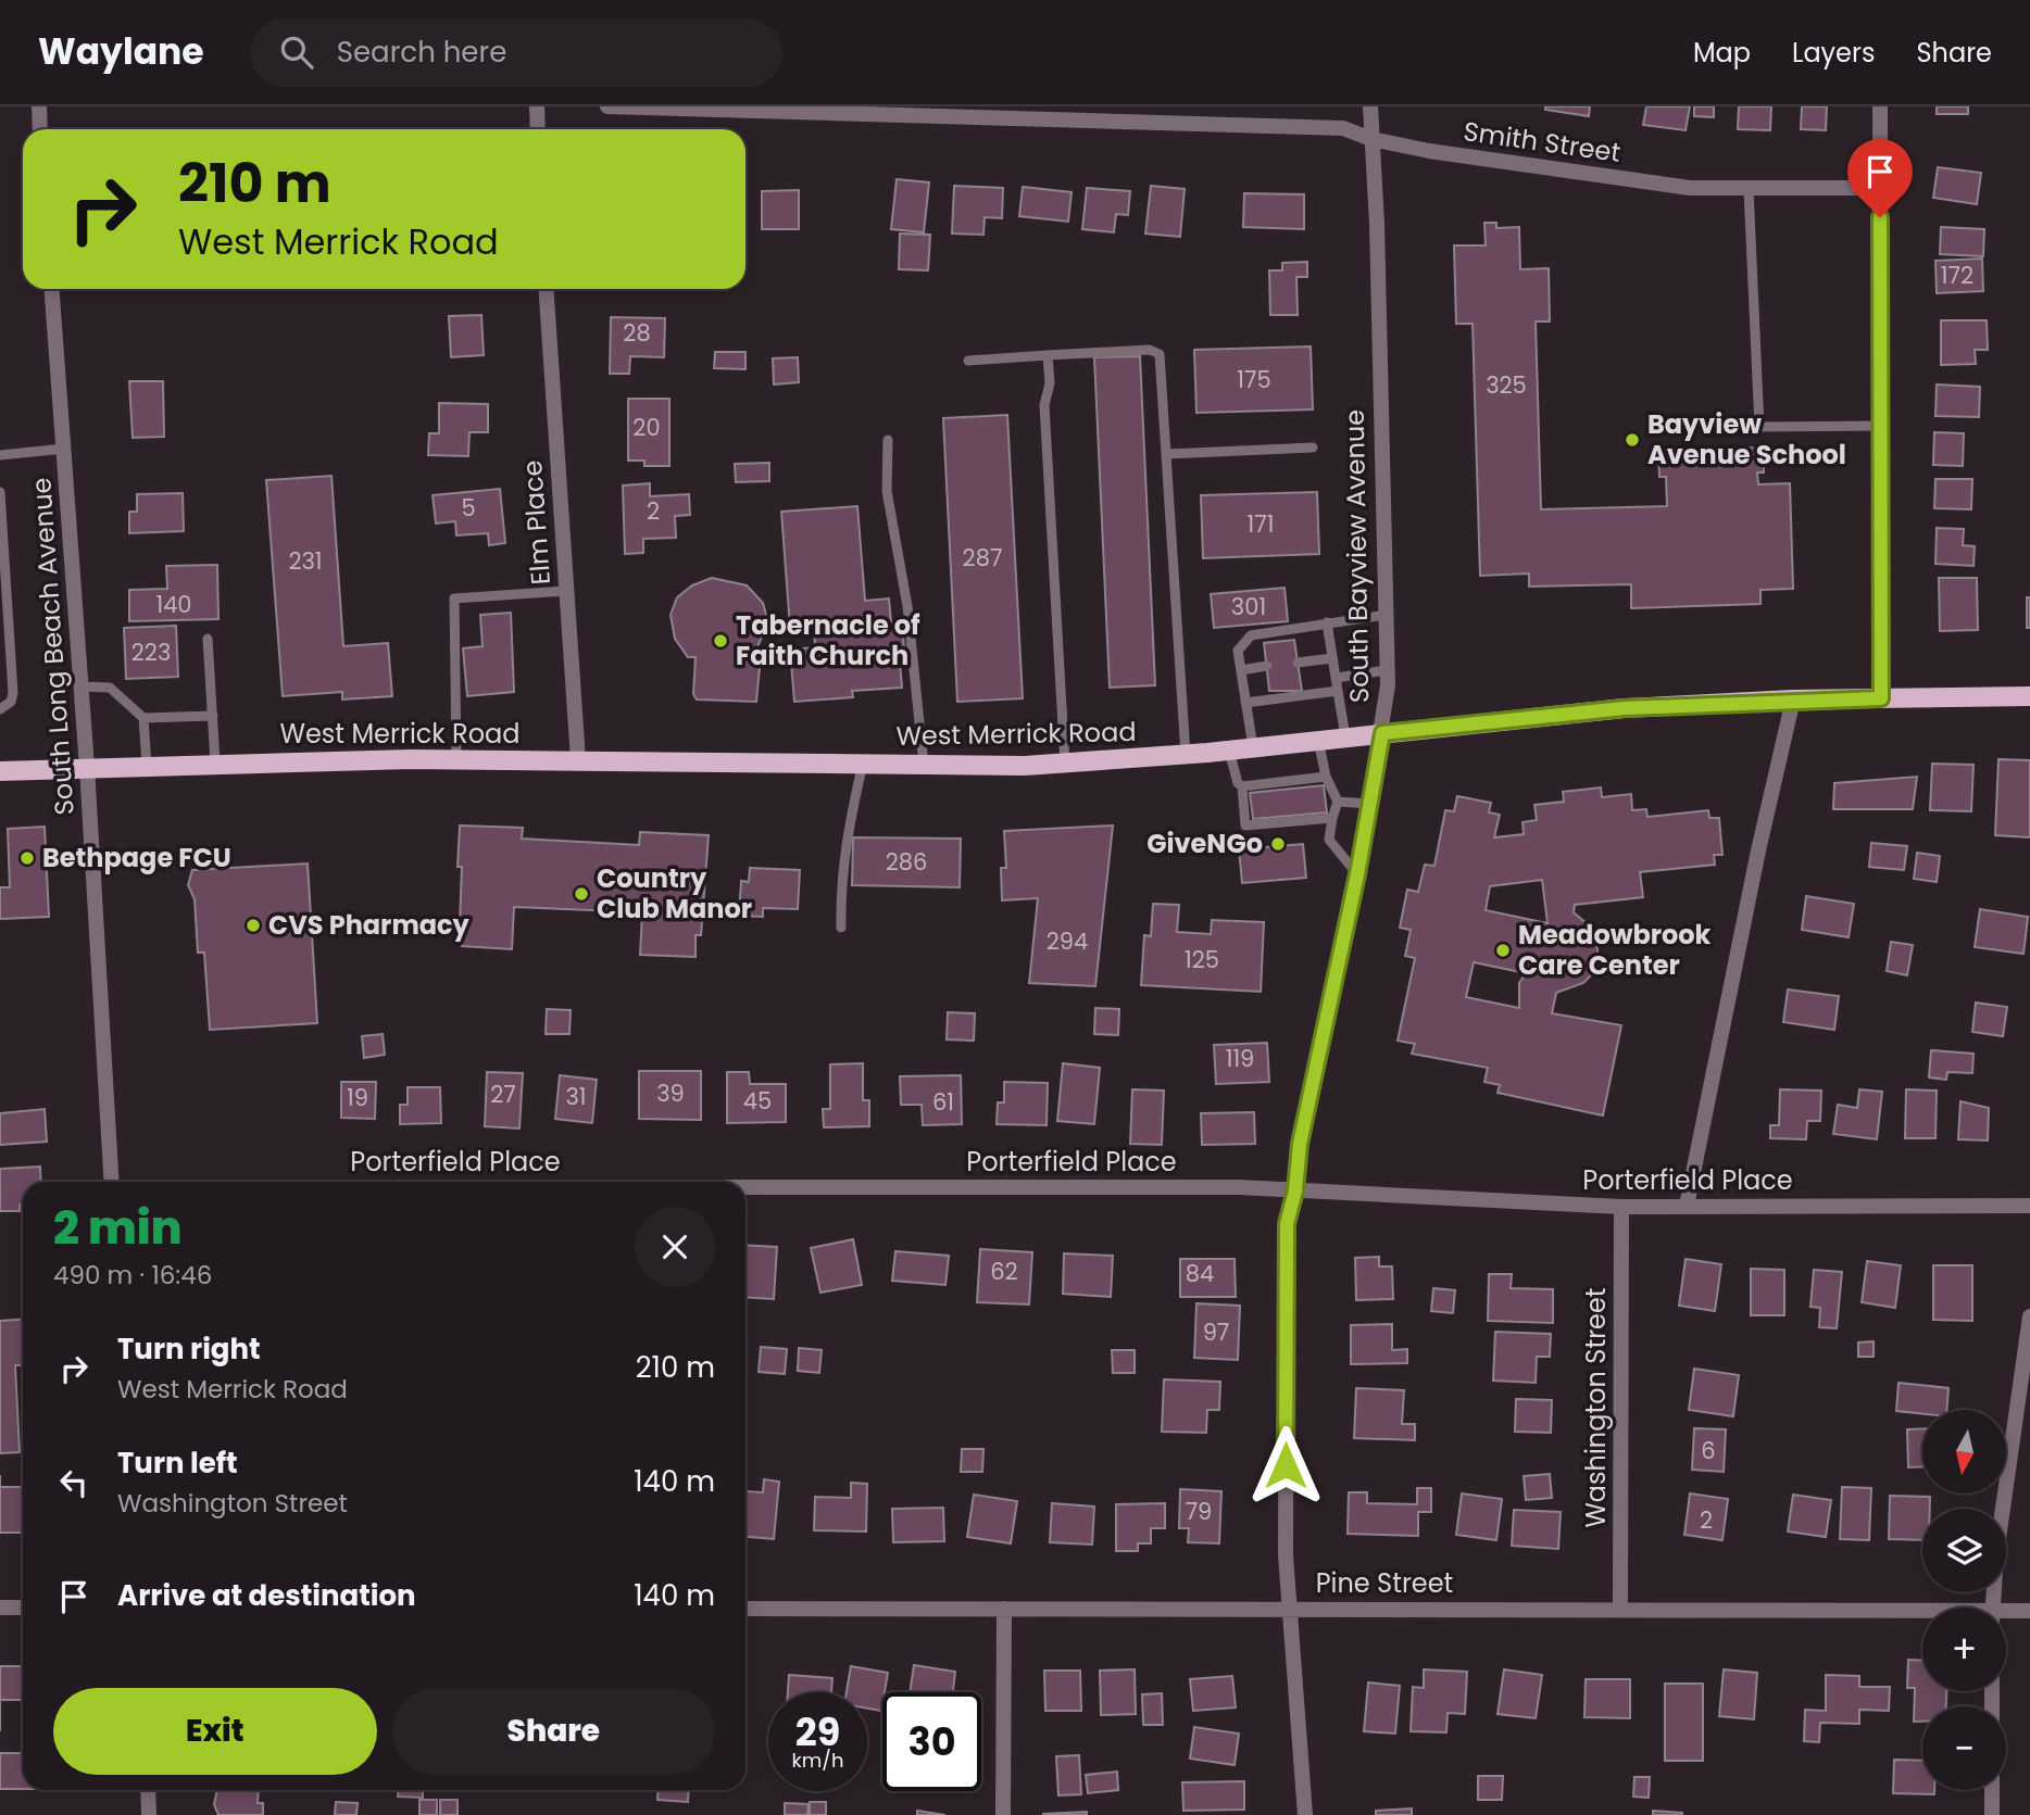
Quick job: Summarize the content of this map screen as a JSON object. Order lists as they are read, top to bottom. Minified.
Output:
{"streets":{"main road":["West Merrick Road"],"street":["Smith Street","Elm Place","South Bayview Avenue","South Long Beach Avenue","Porterfield Place","Washington Street","Pine Street"]},"crossings":[["Smith Street","South Bayview Avenue"],["Elm Place","West Merrick Road"],["South Bayview Avenue","West Merrick Road"],["South Bayview Avenue","Porterfield Place"],["South Bayview Avenue","Pine Street"],["South Long Beach Avenue","West Merrick Road"],["Porterfield Place","Washington Street"],["Washington Street","Pine Street"]],"places":["Bayview Avenue School","Tabernacle of Faith Church","GiveNGo","Bethpage FCU","Country Club Manor","CVS Pharmacy","Meadowbrook Care Center"],"house_numbers":["172","28","175","325","20","5","2","171","287","231","140","301","223","286","294","125","119","39","27","31","19","45","61","62","84","97","6","79","2"],"north":"bottom","page":{"header":"Waylane","search":"Search here","nav":["Map","Layers","Share"],"turn":["210 m","West Merrick Road"],"heading":["2 min","490 m · 16:46"],"list":[{"name":"Turn right","note":"West Merrick Road","value":"210 m"},{"name":"Turn left","note":"Washington Street","value":"140 m"},{"name":"Arrive at destination","value":"140 m"}],"map_buttons":["+","−"],"buttons":["Exit","Share"],"speed":"29 km/h","limit":"30"}}
